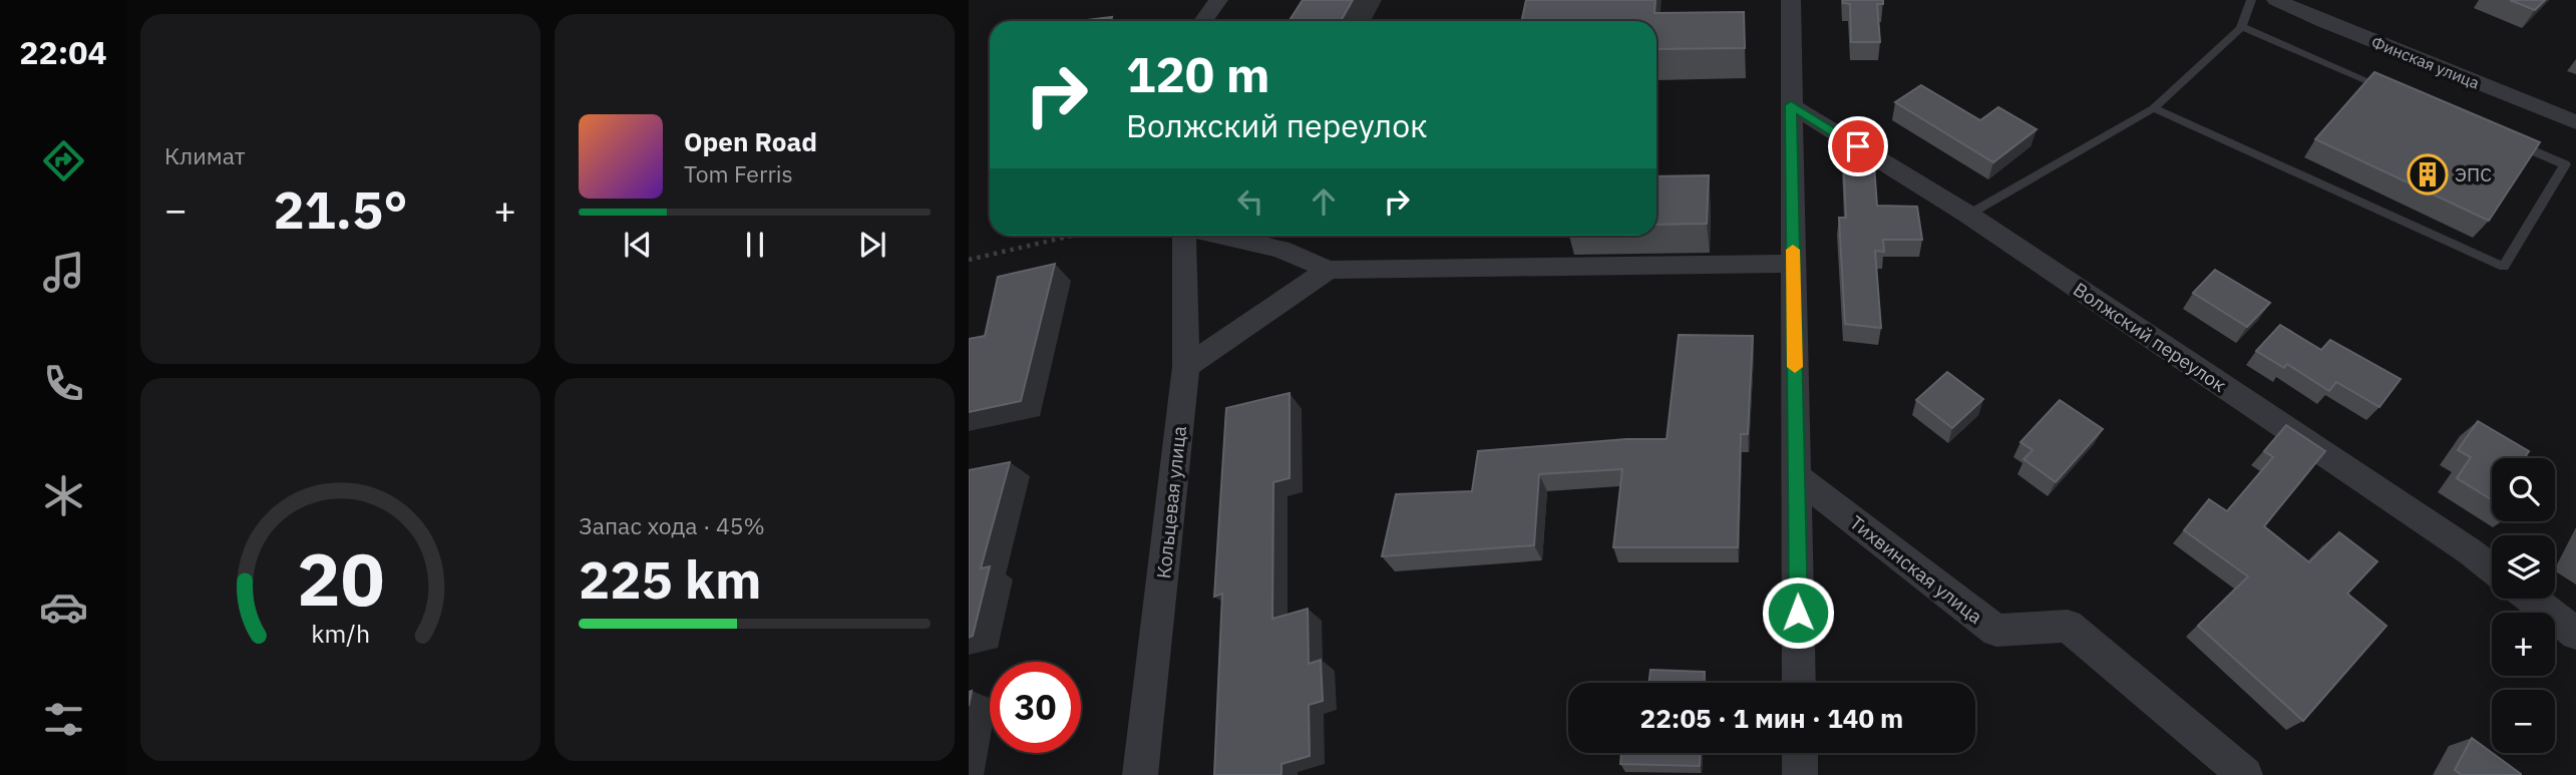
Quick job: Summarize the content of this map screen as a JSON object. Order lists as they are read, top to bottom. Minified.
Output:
{"streets":{"street":["Финская улица","Волжский переулок","Кольцевая улица","Тихвинская улица"]},"places":{"building":["ЭПС"]},"page":{"tabs":"22:04","tile":["Климат",["Запас хода · 45%","225 km"]],"turn":["120 m","Волжский переулок"],"song":["Open Road","Tom Ferris"],"heat":["−","21.5°","+"],"map_buttons":["+","−"],"limit":"30","trip":"22:05 · 1 мин · 140 m","gauge":["20","km/h"]}}
